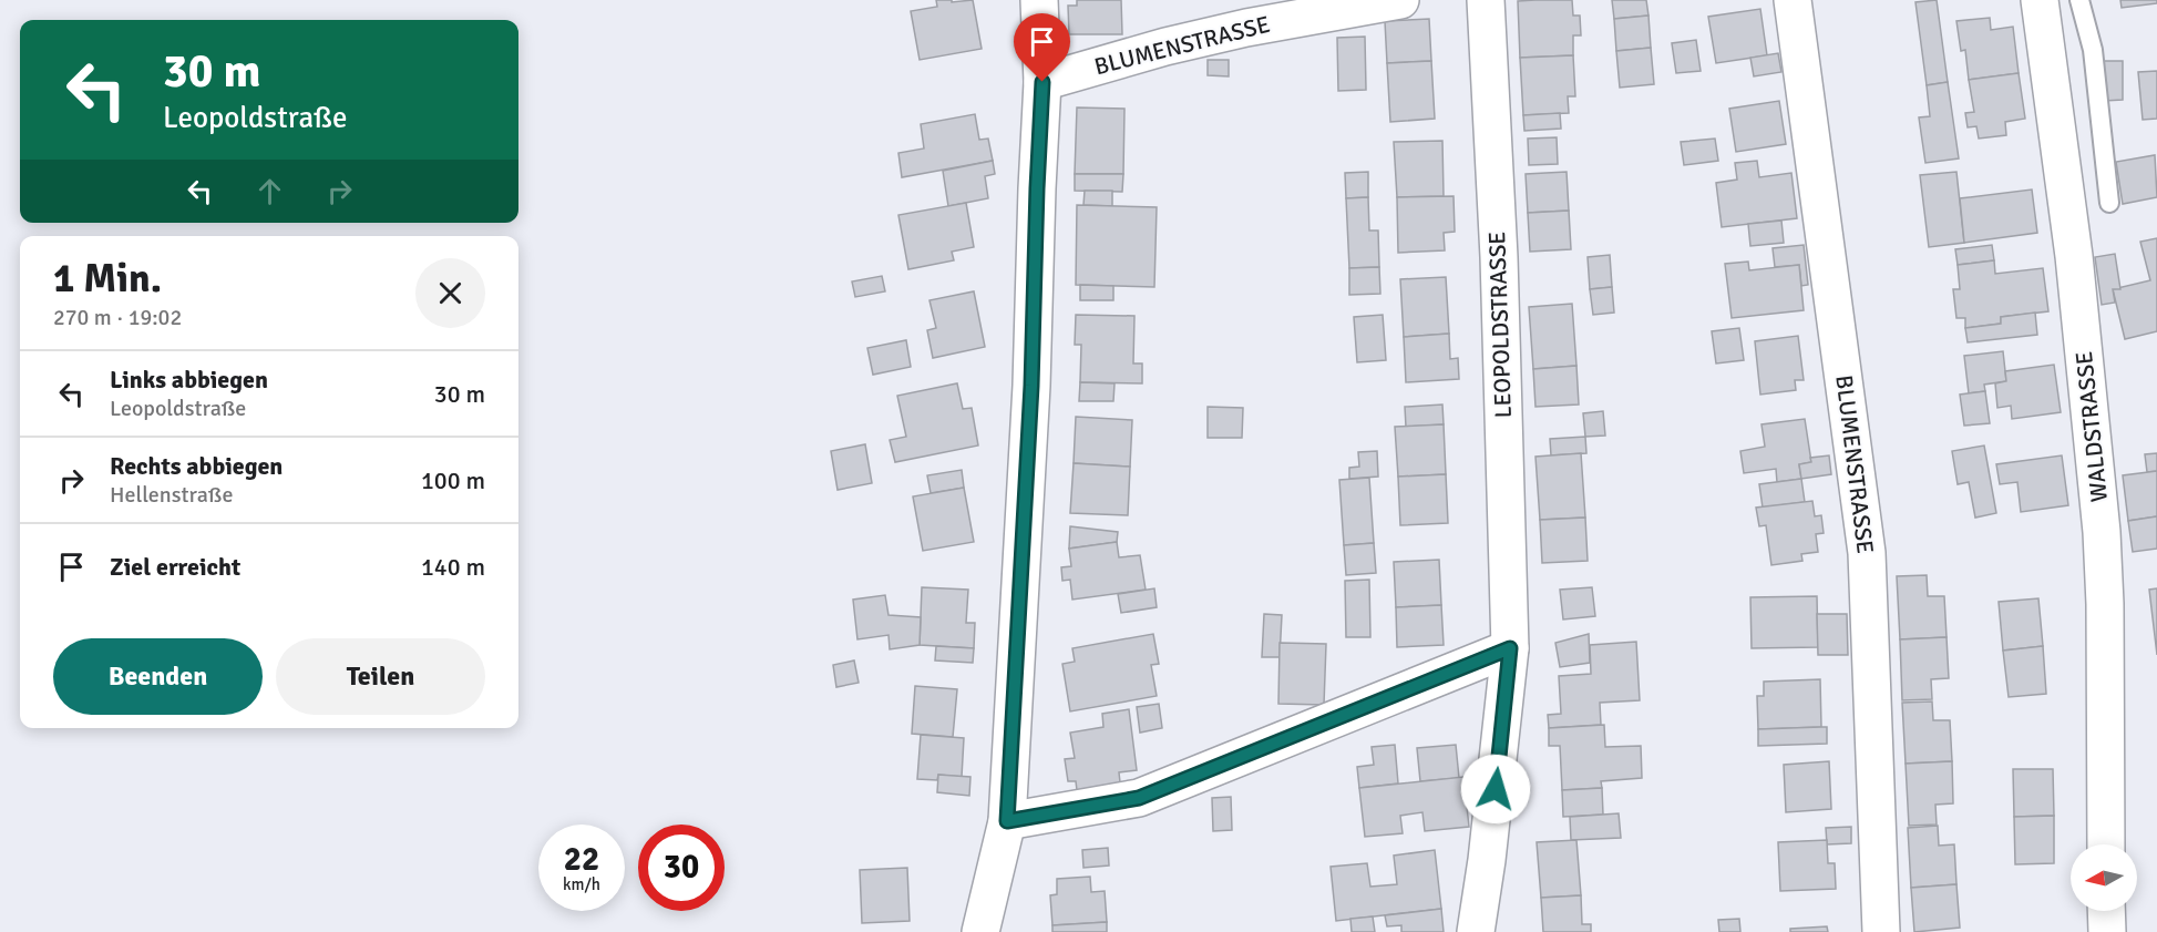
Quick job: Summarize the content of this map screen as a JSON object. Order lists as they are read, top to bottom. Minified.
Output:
{"streets":{"street":["BLUMENSTRASSE","LEOPOLDSTRASSE","WALDSTRASSE"]},"north":"left","page":{"turn":["30 m","Leopoldstraße"],"heading":["1 Min.","270 m · 19:02"],"list":[{"name":"Links abbiegen","note":"Leopoldstraße","value":"30 m"},{"name":"Rechts abbiegen","note":"Hellenstraße","value":"100 m"},{"name":"Ziel erreicht","value":"140 m"}],"buttons":["Beenden","Teilen"],"speed":"22 km/h","limit":"30"}}
